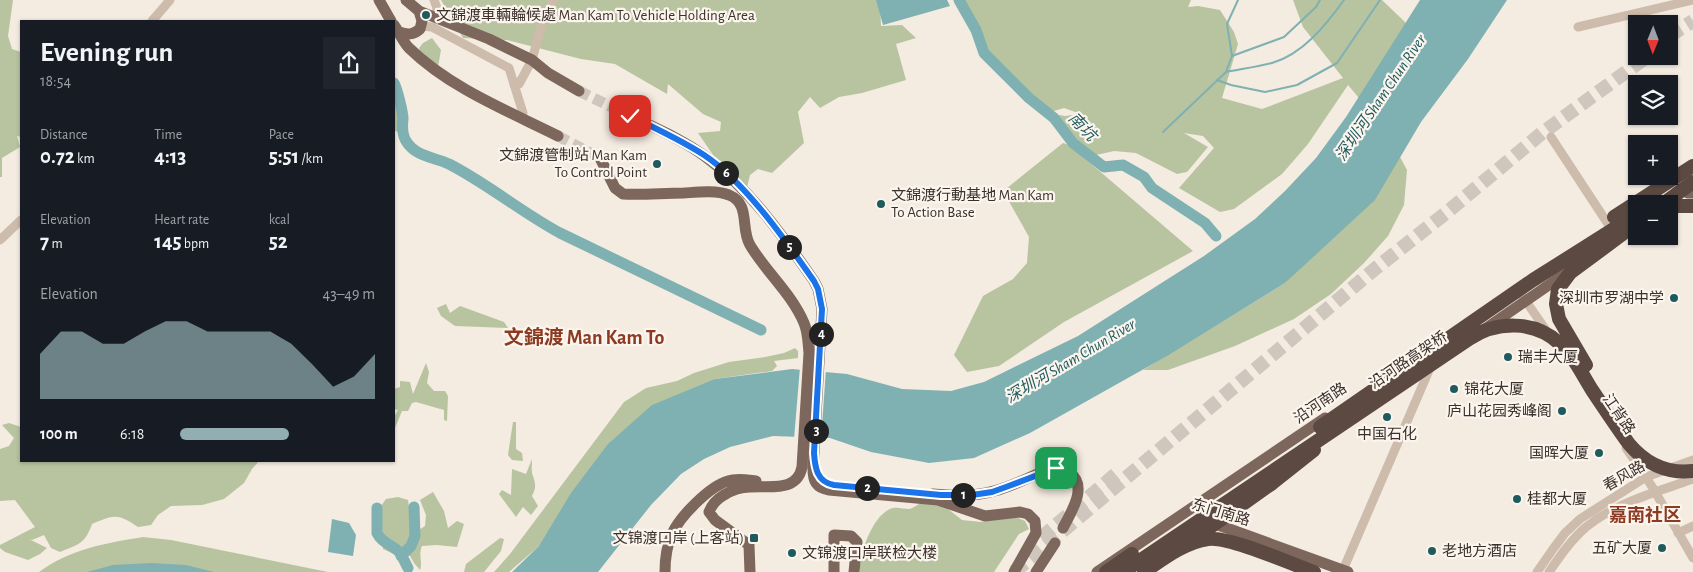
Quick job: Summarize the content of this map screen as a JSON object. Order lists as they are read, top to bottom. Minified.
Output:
{"streets":{"highway":["沿河路高架桥"],"main road":["沿河南路","东门南路"],"street":["江背路","春风路"]},"crossings":[["沿河路高架桥","东门南路"],["沿河南路","江背路"],["沿河南路","东门南路"],["江背路","春风路"]],"districts":["文錦渡 Man Kam To","嘉南社区"],"water":["深圳河 Sham Chun River","南坑"],"places":{"other":["文錦渡車輛輪候處 Man Kam To Vehicle Holding Area","文錦渡管制站 Man Kam To Control Point","文錦渡行動基地 Man Kam To Action Base","深圳市罗湖中学","瑞丰大厦","锦花大厦","庐山花园秀峰阁","中国石化","国晖大厦","桂都大厦","五矿大厦","老地方酒店","文锦渡口岸联检大楼"],"transit":["文锦渡口岸 (上客站)"]},"north":"bottom","page":{"map_buttons":["+","−"],"heading":["Evening run","18:54"],"stats":[["Distance","0.72 km"],["Time","4:13"],["Pace","5:51 /km"],["Elevation","7 m"],["Heart rate","145 bpm"],["kcal","52"]],"pins":["6","5","4","3","2","1"],"chart":["Elevation","43–49 m"],"list":[{"name":"100 m","note":"6:18"}]}}
